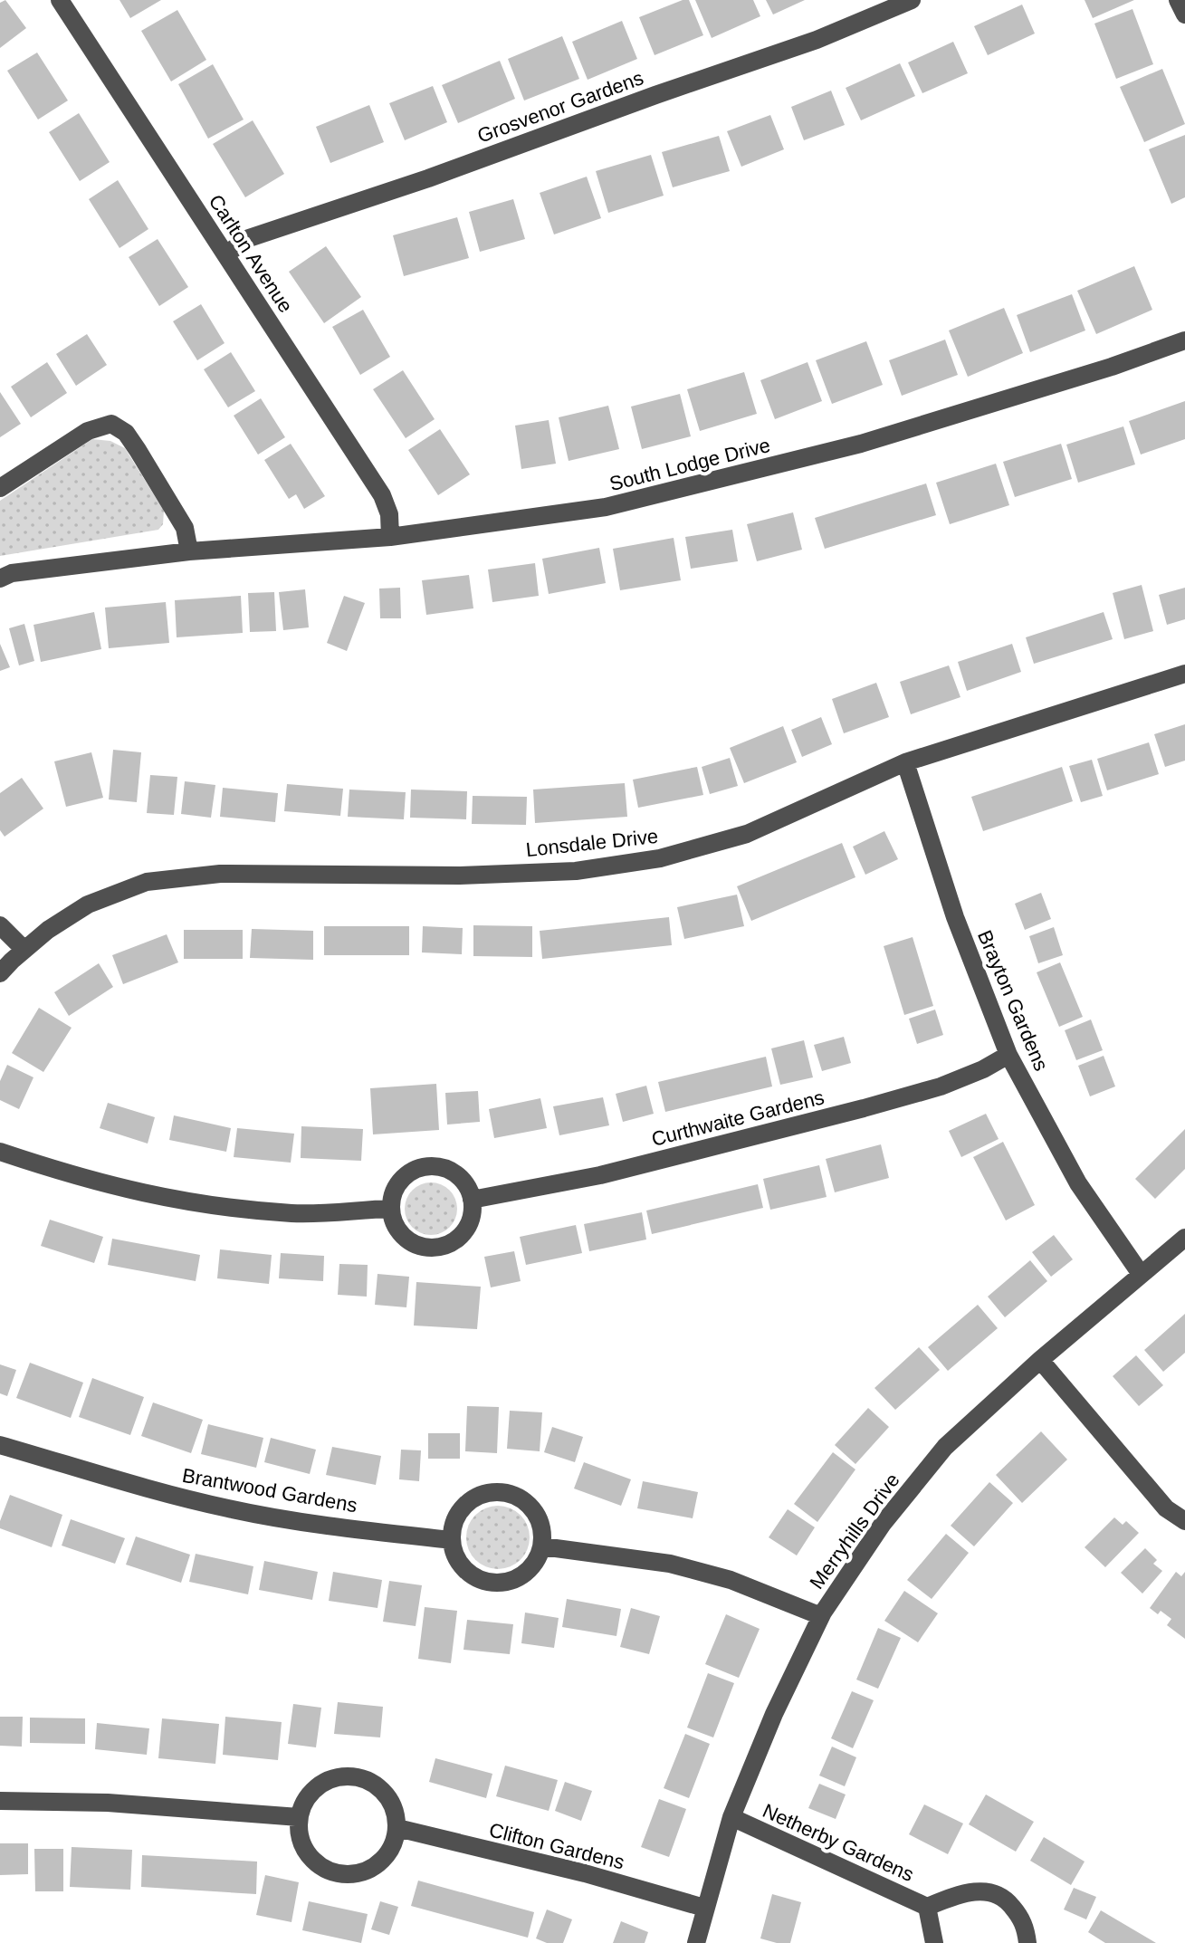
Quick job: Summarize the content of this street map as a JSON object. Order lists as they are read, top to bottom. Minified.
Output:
{"streets":{"street":["Grosvenor Gardens","Carlton Avenue","South Lodge Drive","Lonsdale Drive","Brayton Gardens","Curthwaite Gardens","Brantwood Gardens","Merryhills Drive","Netherby Gardens","Clifton Gardens"]},"crossings":[["Grosvenor Gardens","Carlton Avenue"],["Carlton Avenue","South Lodge Drive"],["Lonsdale Drive","Brayton Gardens"],["Brayton Gardens","Curthwaite Gardens"],["Brayton Gardens","Merryhills Drive"],["Merryhills Drive","Netherby Gardens"],["Merryhills Drive","Clifton Gardens"]]}
